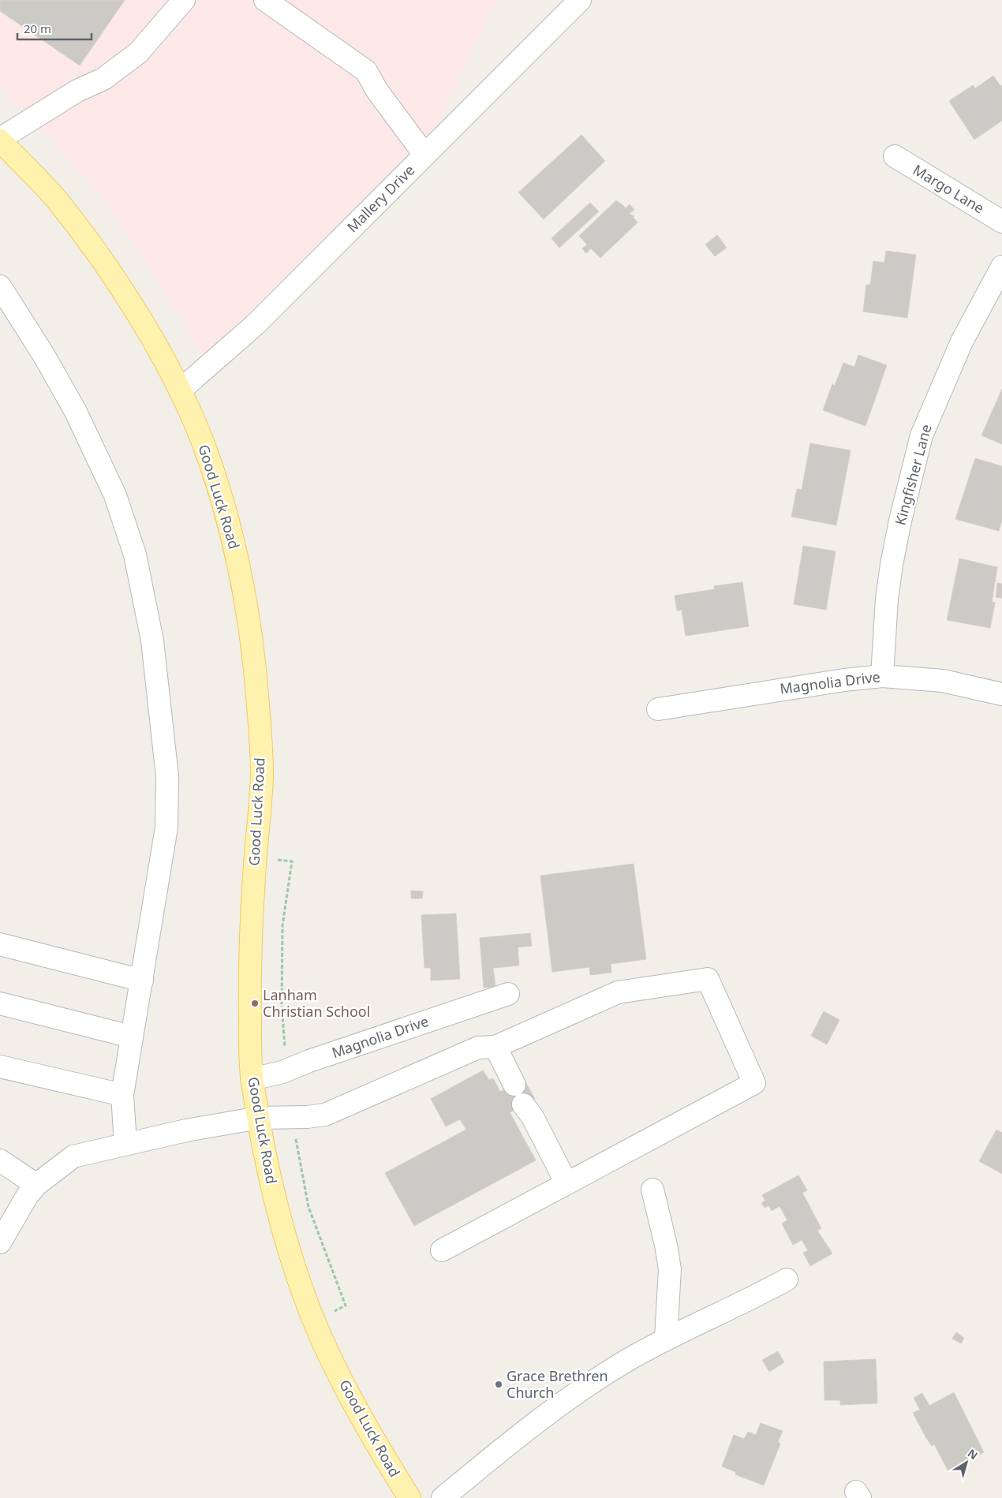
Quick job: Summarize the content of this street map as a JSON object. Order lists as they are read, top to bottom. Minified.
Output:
{"streets":{"main road":["Good Luck Road"],"street":["Margo Lane","Mallery Drive","Kingfisher Lane","Magnolia Drive"]},"crossings":[["Mallery Drive","Good Luck Road"],["Kingfisher Lane","Magnolia Drive"],["Good Luck Road","Magnolia Drive"]],"places":["Lanham Christian School","Grace Brethren Church"],"scale_bar":"20 m","north":"top right"}
